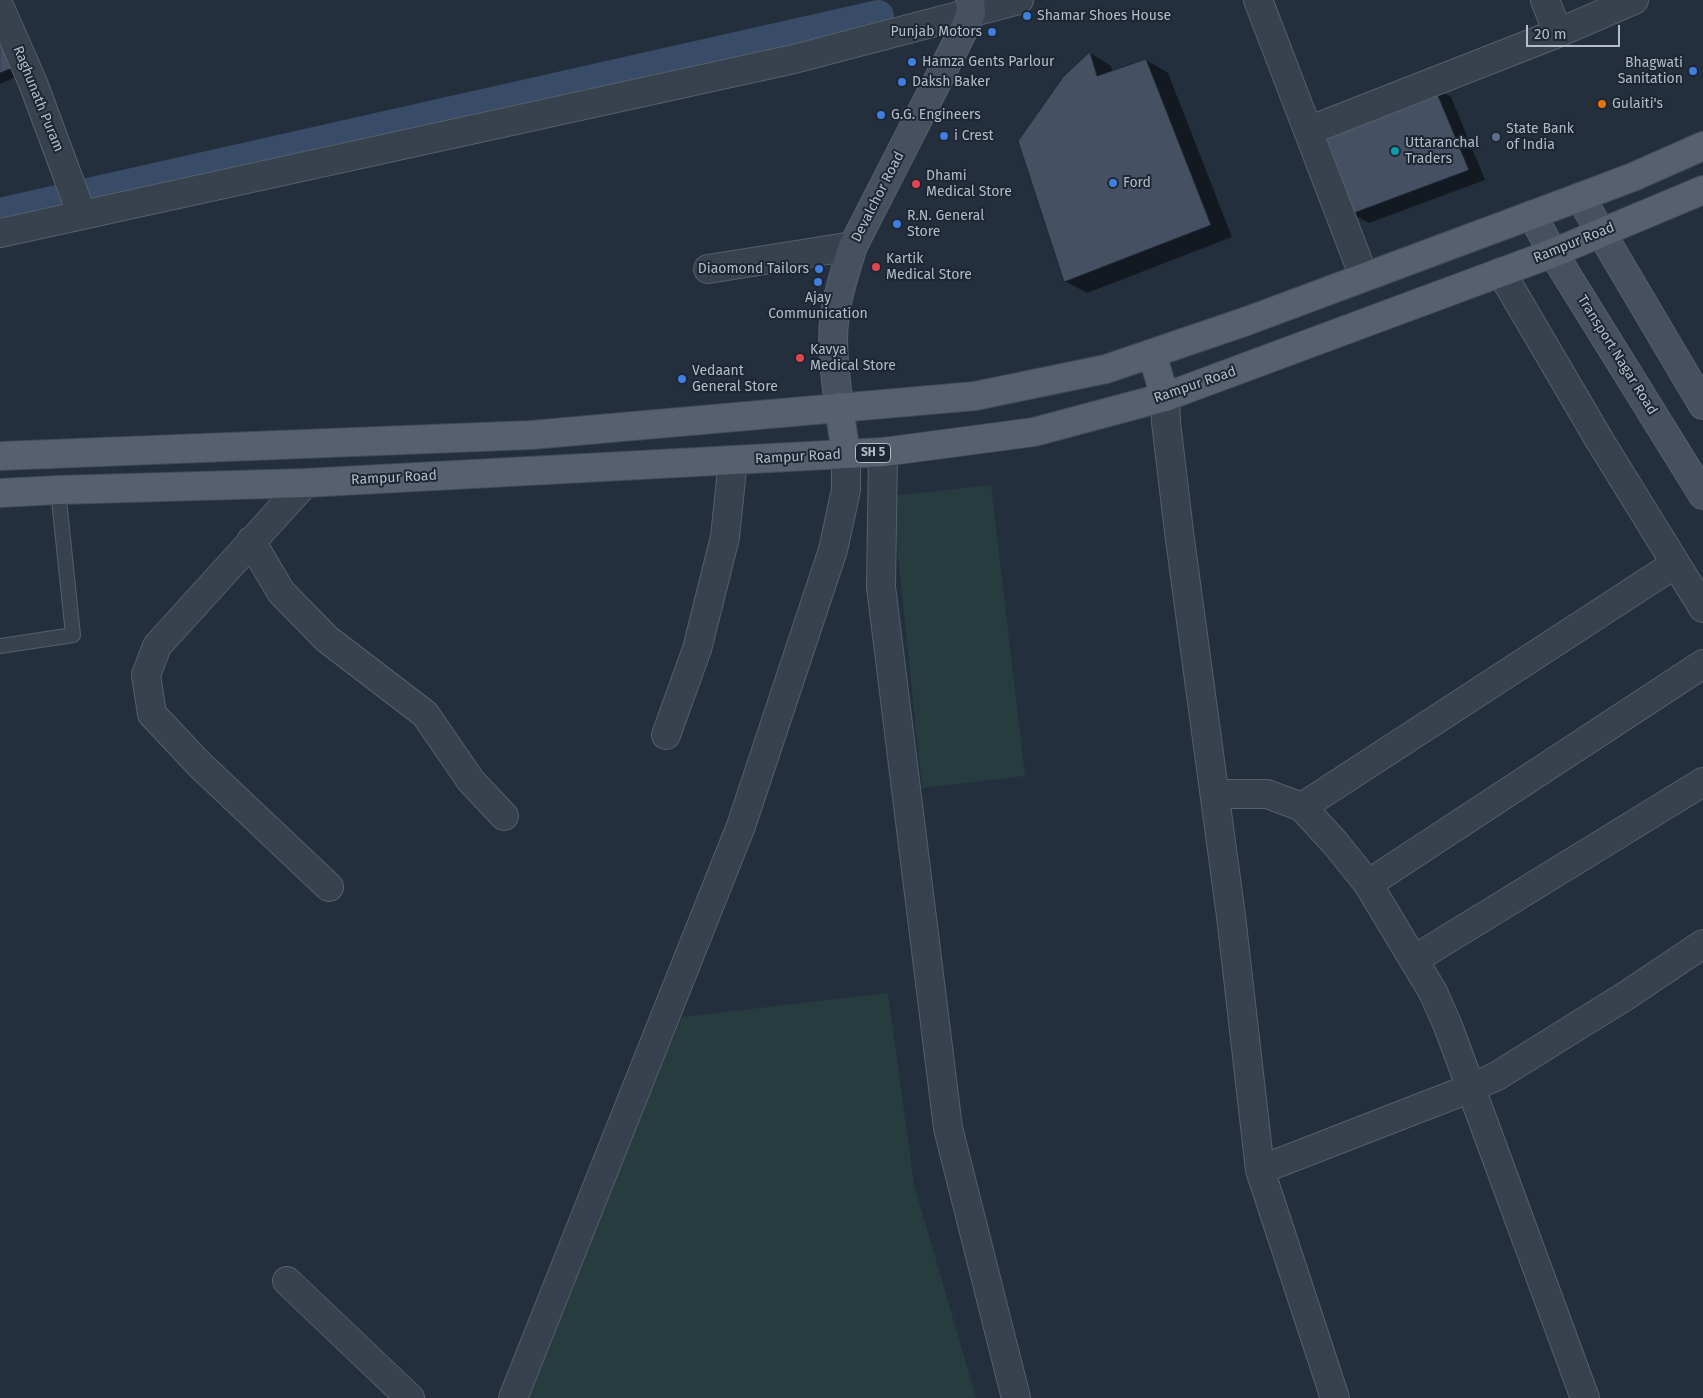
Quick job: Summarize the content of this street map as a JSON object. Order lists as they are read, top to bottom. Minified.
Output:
{"streets":{"main road":["Devalchor Road","Rampur Road","Transport Nagar Road","SH 5"],"street":["Raghunath Puram"]},"crossings":[["Rampur Road","Transport Nagar Road"]],"places":["Shamar Shoes House","Punjab Motors","Hamza Gents Parlour","Bhagwati Sanitation","Daksh Baker","Gulaiti's","G.G. Engineers","i Crest","State Bank of India","Uttaranchal Traders","Ford","Dhami Medical Store","R.N. General Store","Kartik Medical Store","Diaomond Tailors","Ajay Communication","Kavya Medical Store","Vedaant General Store"],"scale_bar":"20 m"}
